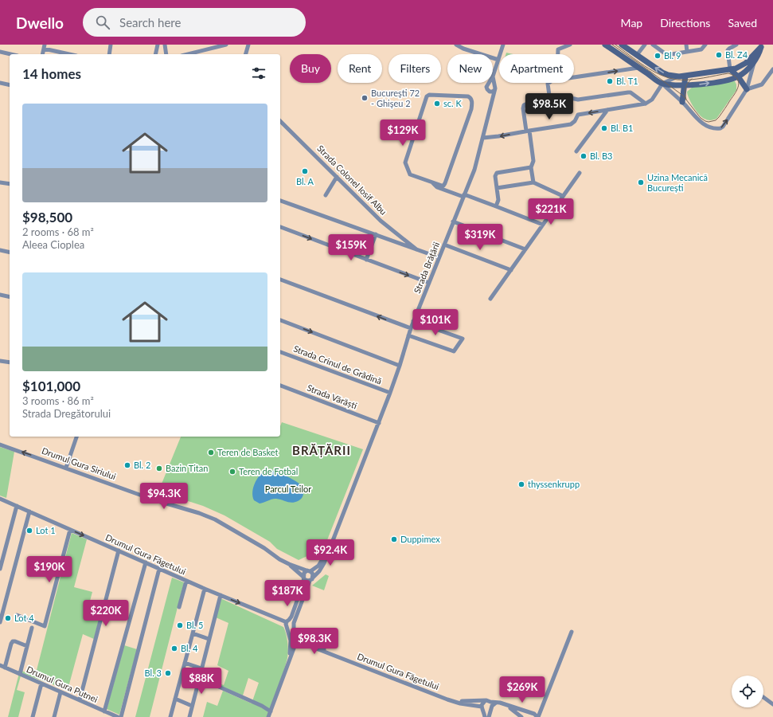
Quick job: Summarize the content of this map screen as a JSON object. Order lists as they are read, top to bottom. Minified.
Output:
{"streets":{"street":["Strada Colonel Iosif Albu","Strada Brățării","Strada Crinul de Grădină","Strada Vărăști","Drumul Gura Siriului","Drumul Gura Făgetului","Drumul Gura Putnei"]},"crossings":[["Strada Brățării","Strada Crinul de Grădină"],["Strada Brățării","Strada Vărăști"],["Strada Brățării","Drumul Gura Siriului"]],"districts":["BRĂȚĂRII"],"parks":["Parcul Teilor"],"places":["Bl. Z4","Bl. 9","Bl. T1","Bucureşti 72 - Ghişeu 2","sc. K","Bl. B1","Bl. B3","Bl. A","Uzina Mecanică București","Teren de Basket","Bl. 2","Bazin Titan","Teren de Fotbal","thyssenkrupp","Lot 1","Duppimex","Lot 4","Bl. 5","Bl. 4","Bl. 3"],"page":{"header":"Dwello","search":"Search here","nav":["Map","Directions","Saved"],"chip":["Buy","Rent","Filters","New","Apartment"],"heading":"14 homes","list":[{"name":"$98,500","note":"2 rooms · 68 m² · Aleea Cioplea"},{"name":"$101,000","note":"3 rooms · 86 m² · Strada Dregătorului"}],"price":["$98.5K","$129K","$221K","$319K","$159K","$101K","$94.3K","$92.4K","$190K","$187K","$220K","$98.3K","$88K","$269K"]}}
